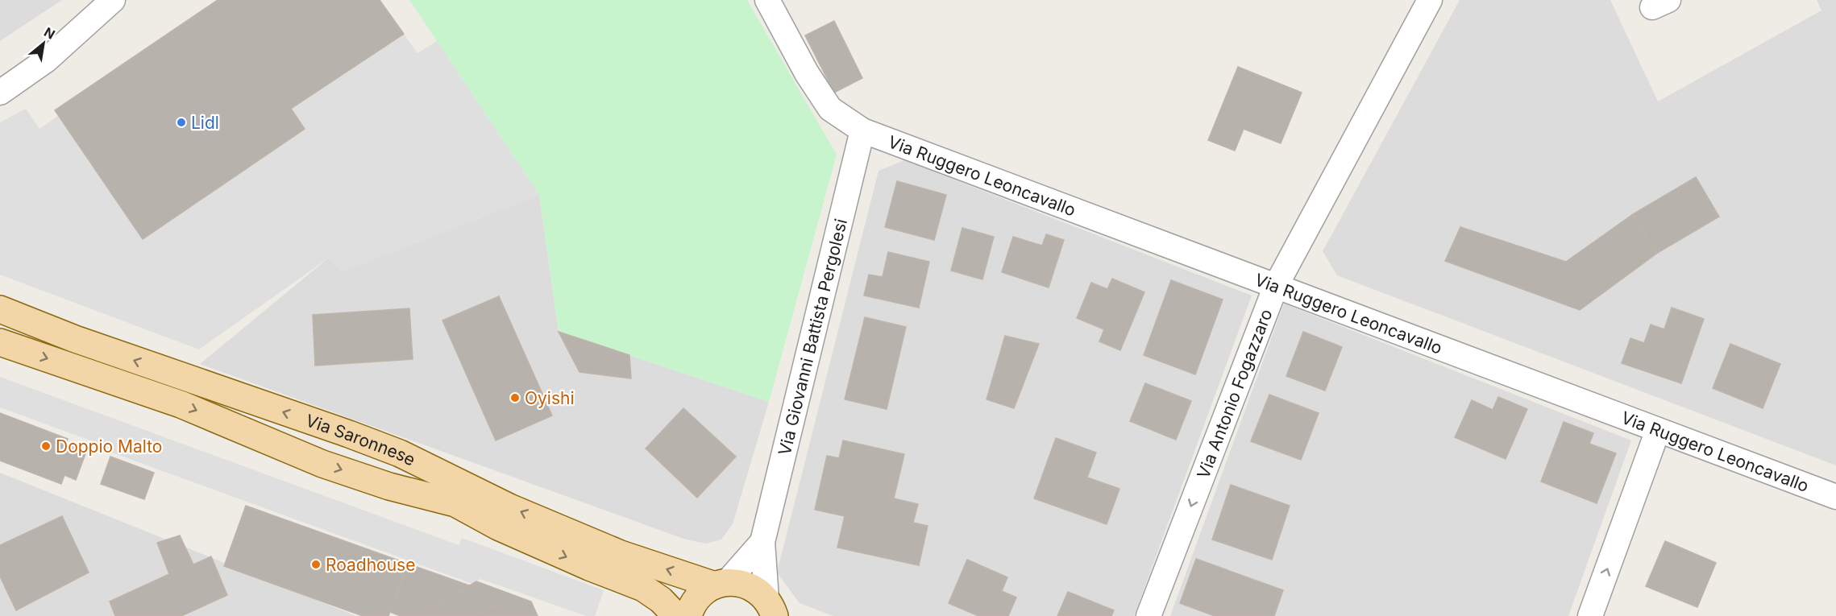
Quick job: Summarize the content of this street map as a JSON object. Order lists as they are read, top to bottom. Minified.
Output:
{"streets":{"main road":["Via Saronnese"],"street":["Via Ruggero Leoncavallo","Via Giovanni Battista Pergolesi","Via Antonio Fogazzaro"]},"crossings":[["Via Ruggero Leoncavallo","Via Giovanni Battista Pergolesi"],["Via Ruggero Leoncavallo","Via Antonio Fogazzaro"],["Via Giovanni Battista Pergolesi","Via Saronnese"]],"one_way":["Via Antonio Fogazzaro"],"places":["Lidl","Oyishi","Doppio Malto","Roadhouse"],"north":"top right"}
